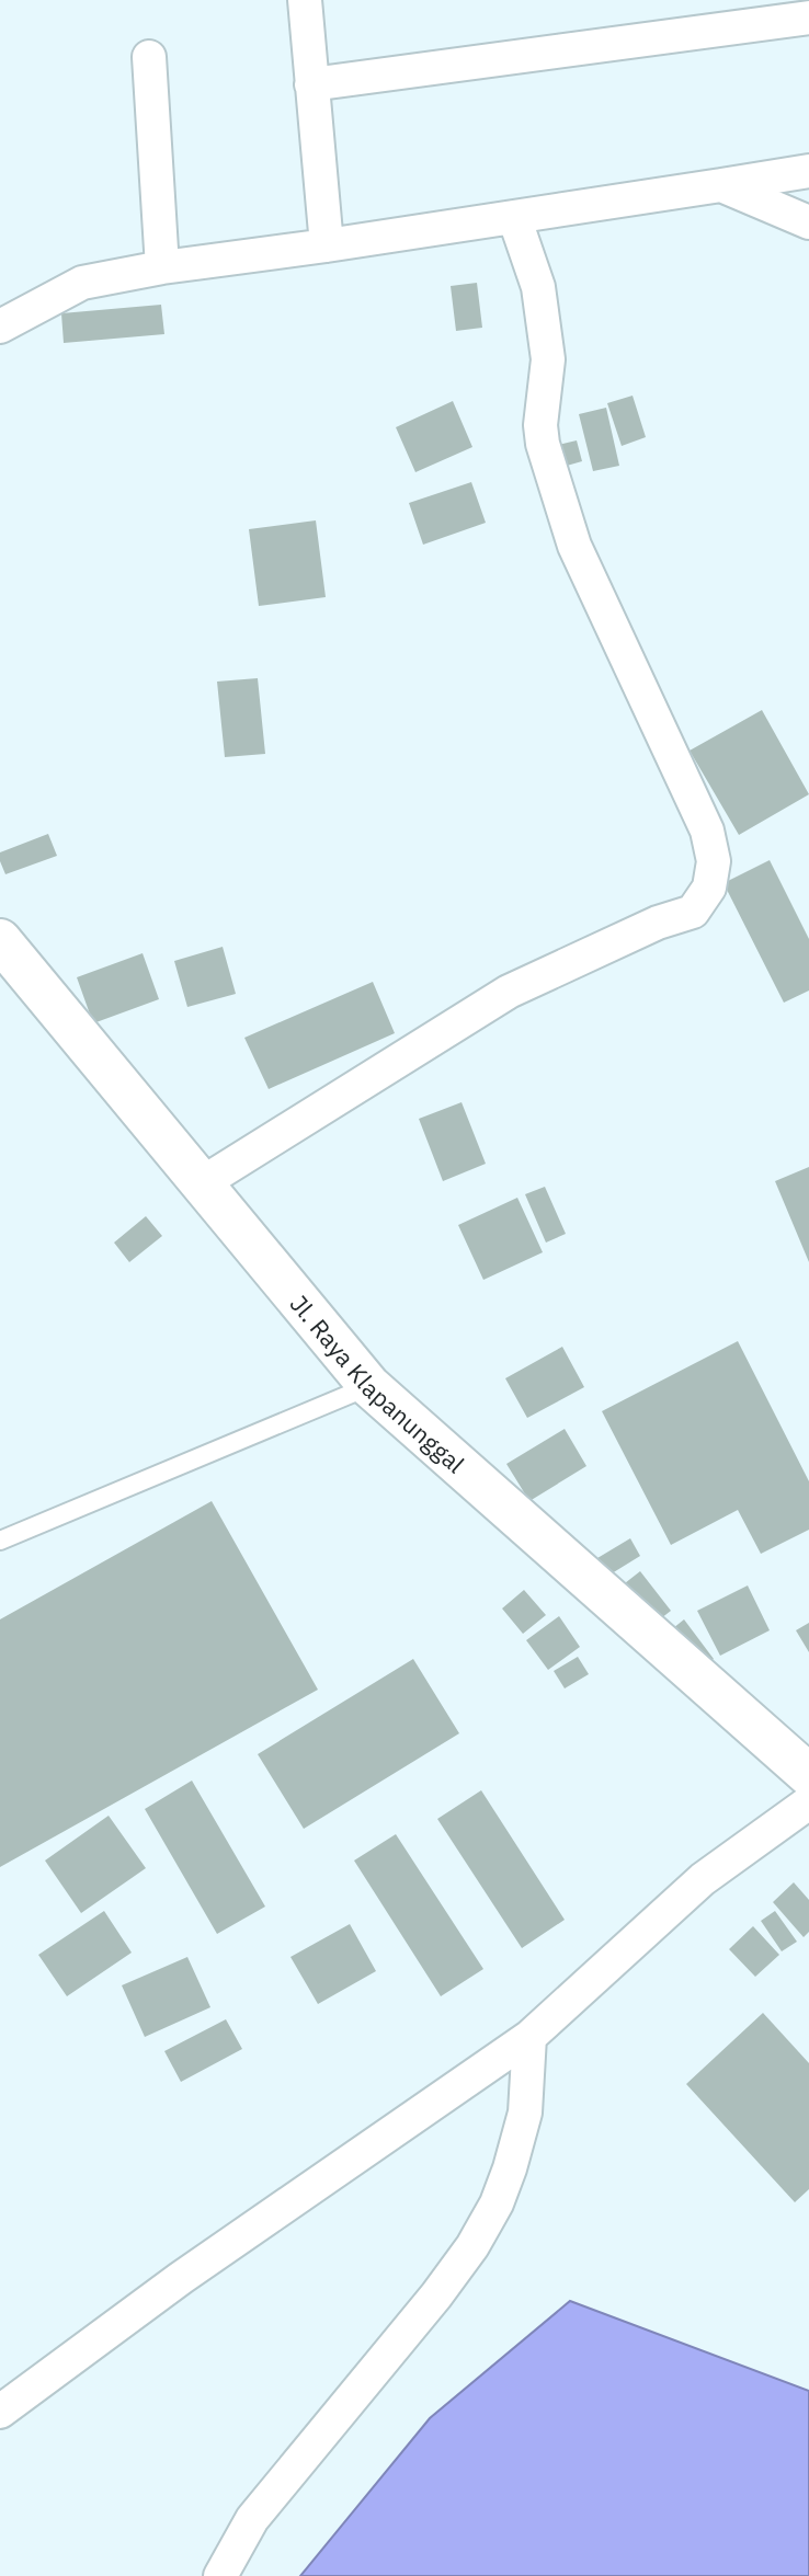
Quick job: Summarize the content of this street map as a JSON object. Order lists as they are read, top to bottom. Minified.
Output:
{"streets":{"street":["Jl. Raya Klapanunggal"]}}
